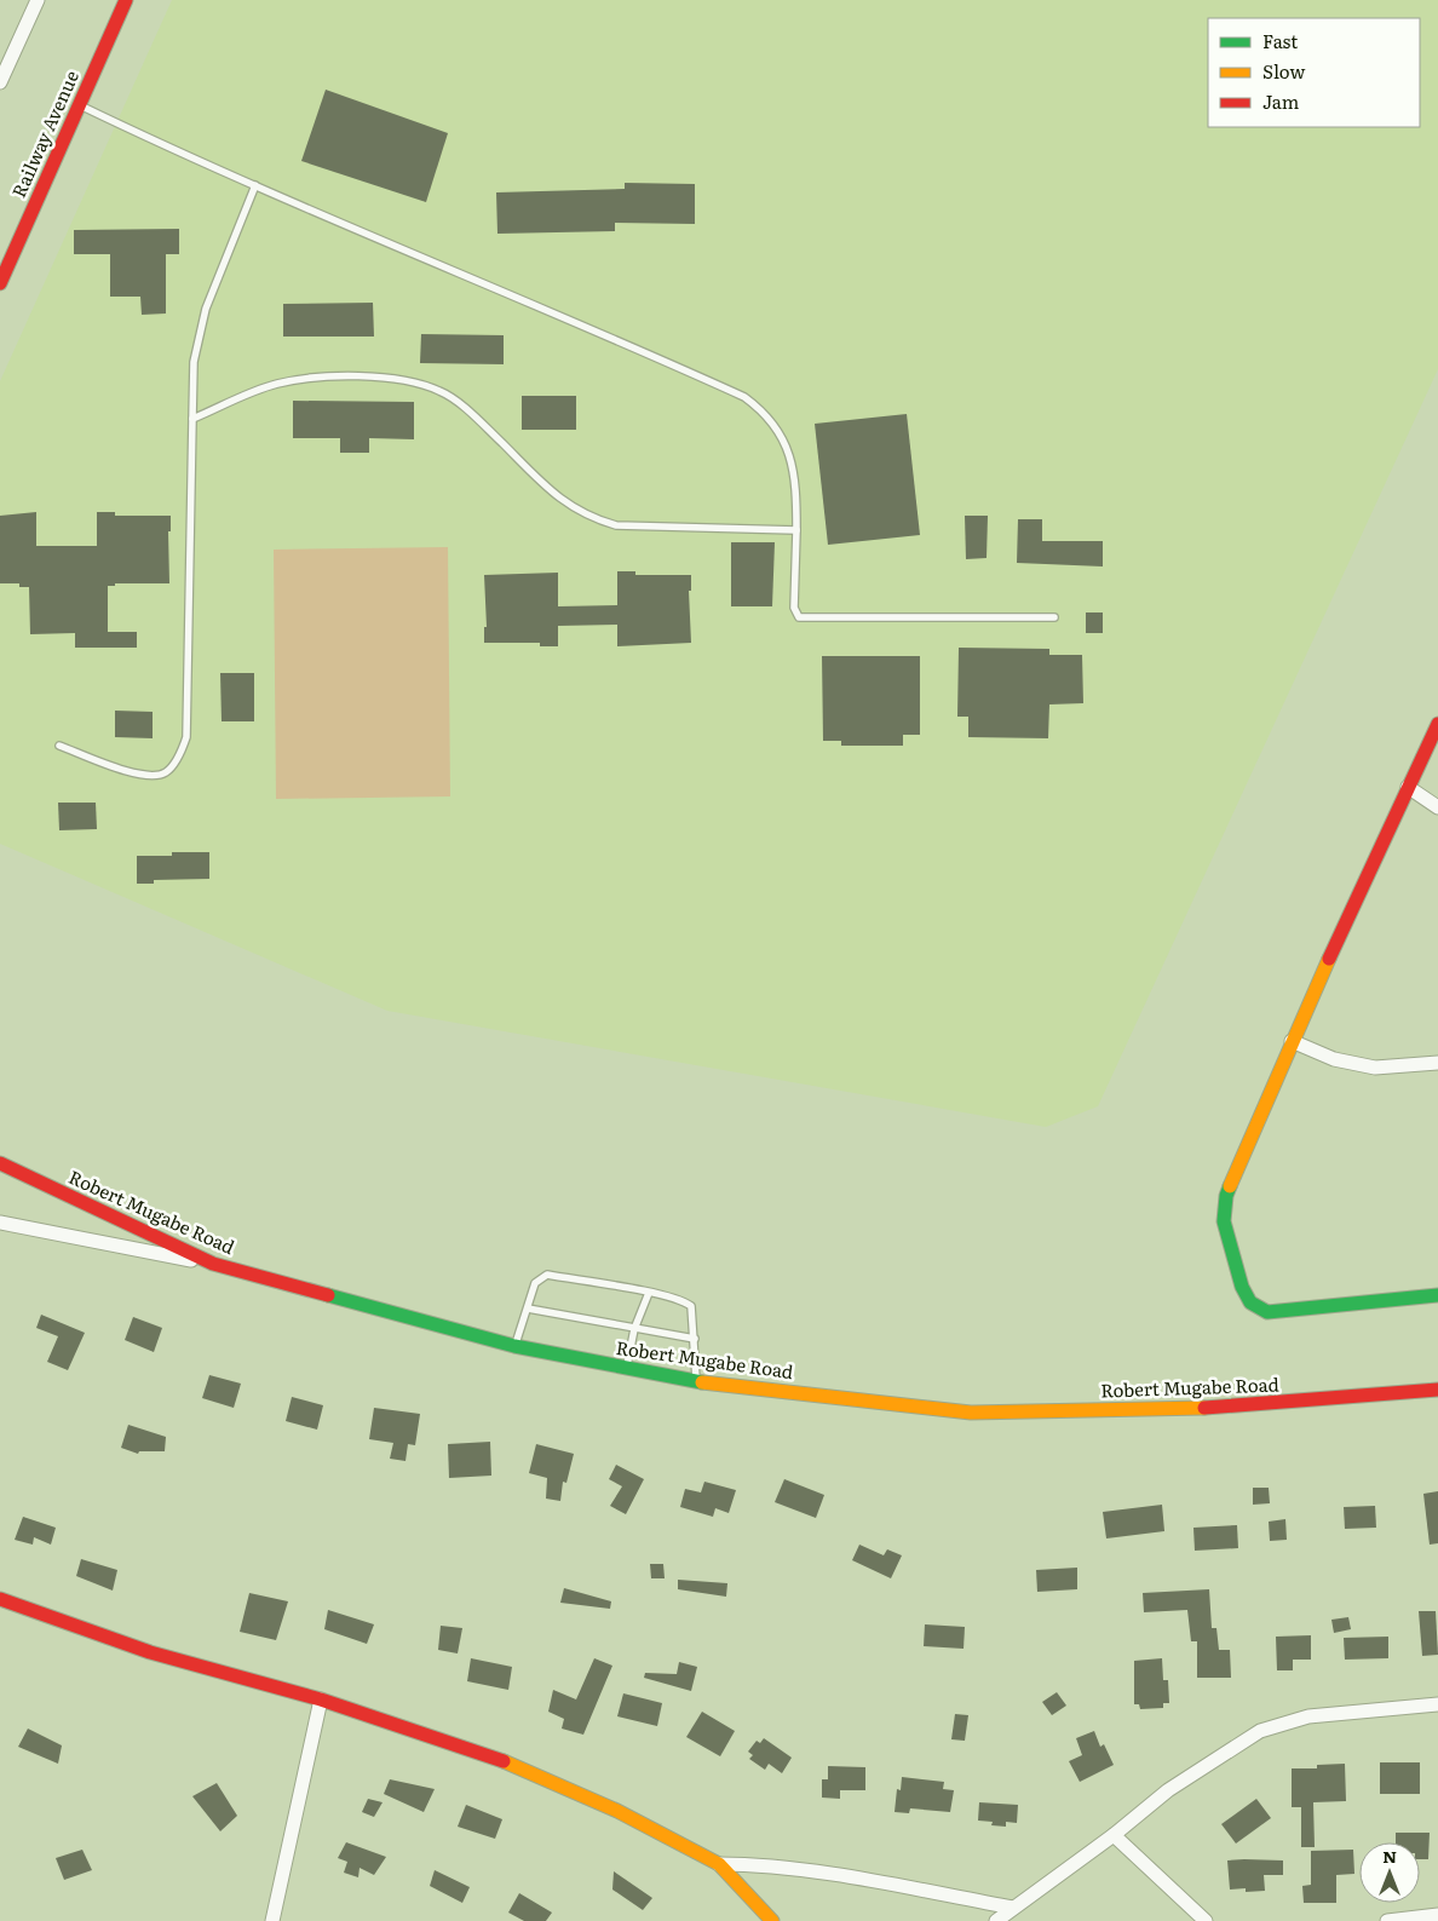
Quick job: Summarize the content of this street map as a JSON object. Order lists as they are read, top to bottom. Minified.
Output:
{"streets":{"street":["Railway Avenue","Robert Mugabe Road"]},"legend":["Fast","Slow","Jam"],"north":"top"}
